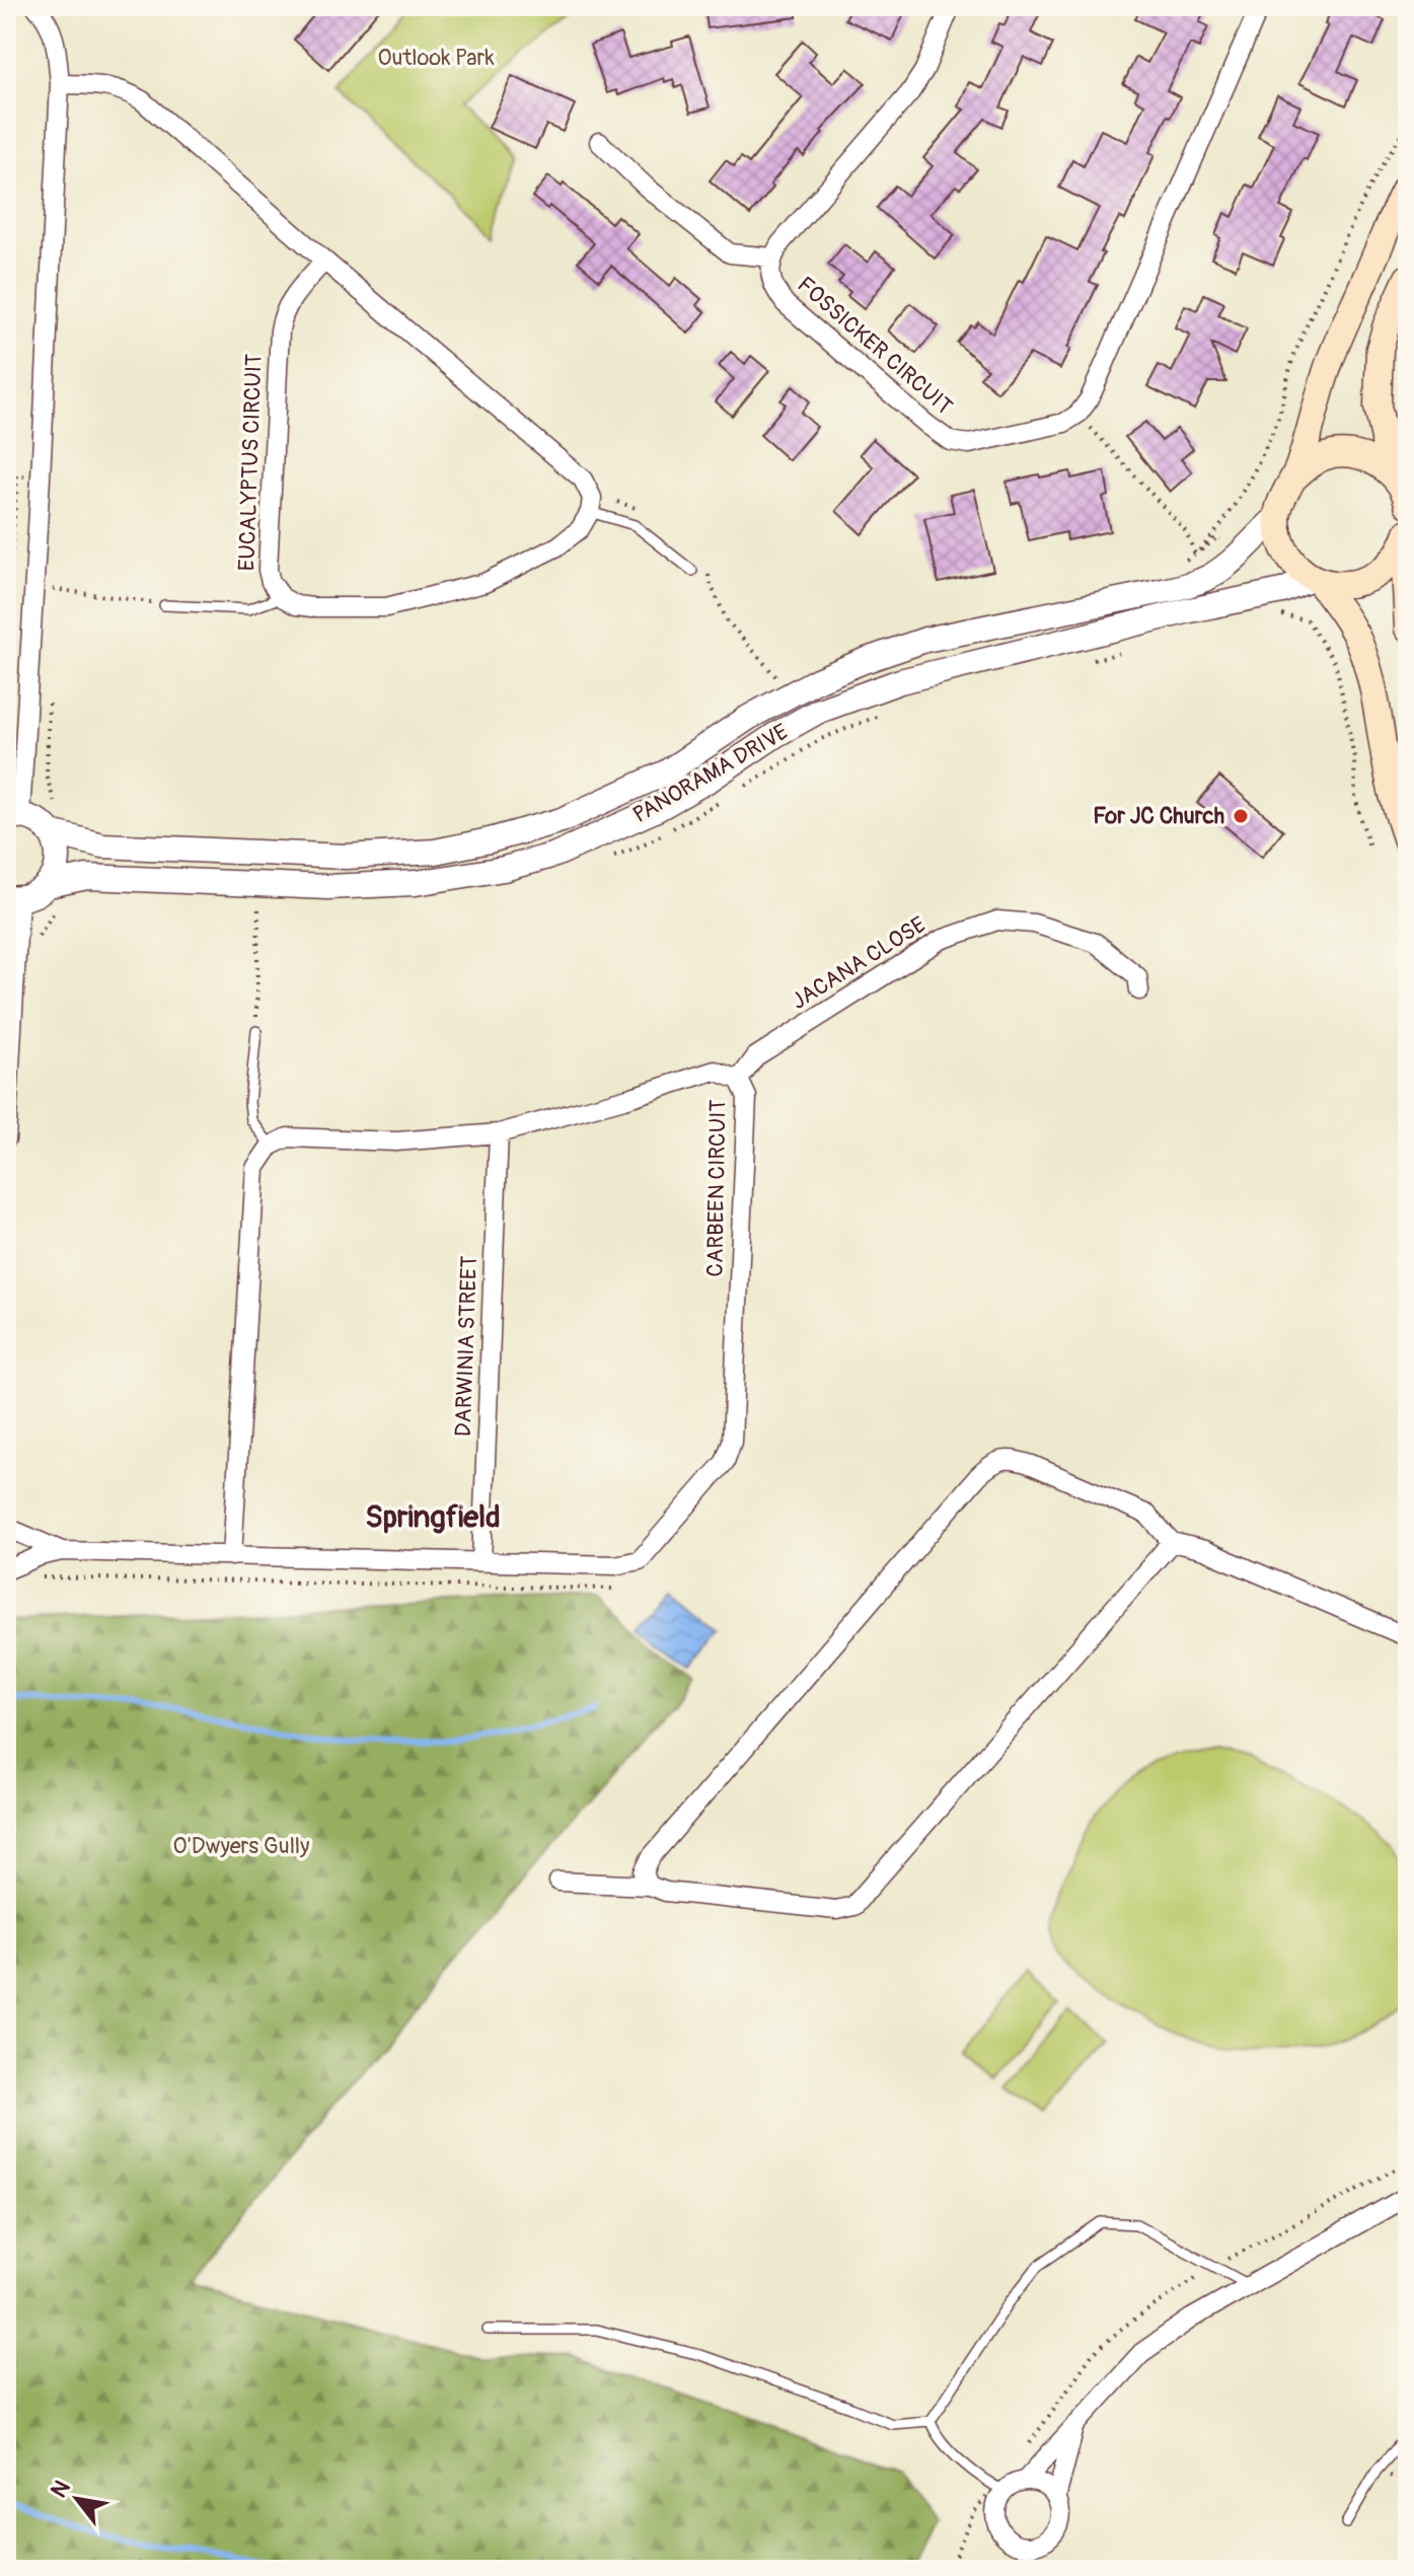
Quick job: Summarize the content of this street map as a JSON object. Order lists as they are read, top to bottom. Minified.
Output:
{"streets":{"street":["FOSSICKER CIRCUIT","EUCALYPTUS CIRCUIT","PANORAMA DRIVE","JACANA CLOSE","CARBEEN CIRCUIT","DARWINIA STREET"]},"crossings":[["JACANA CLOSE","CARBEEN CIRCUIT"],["CARBEEN CIRCUIT","DARWINIA STREET"]],"districts":["Springfield"],"parks":["Outlook Park","O'Dwyers Gully"],"places":["For JC Church"],"north":"top left"}
